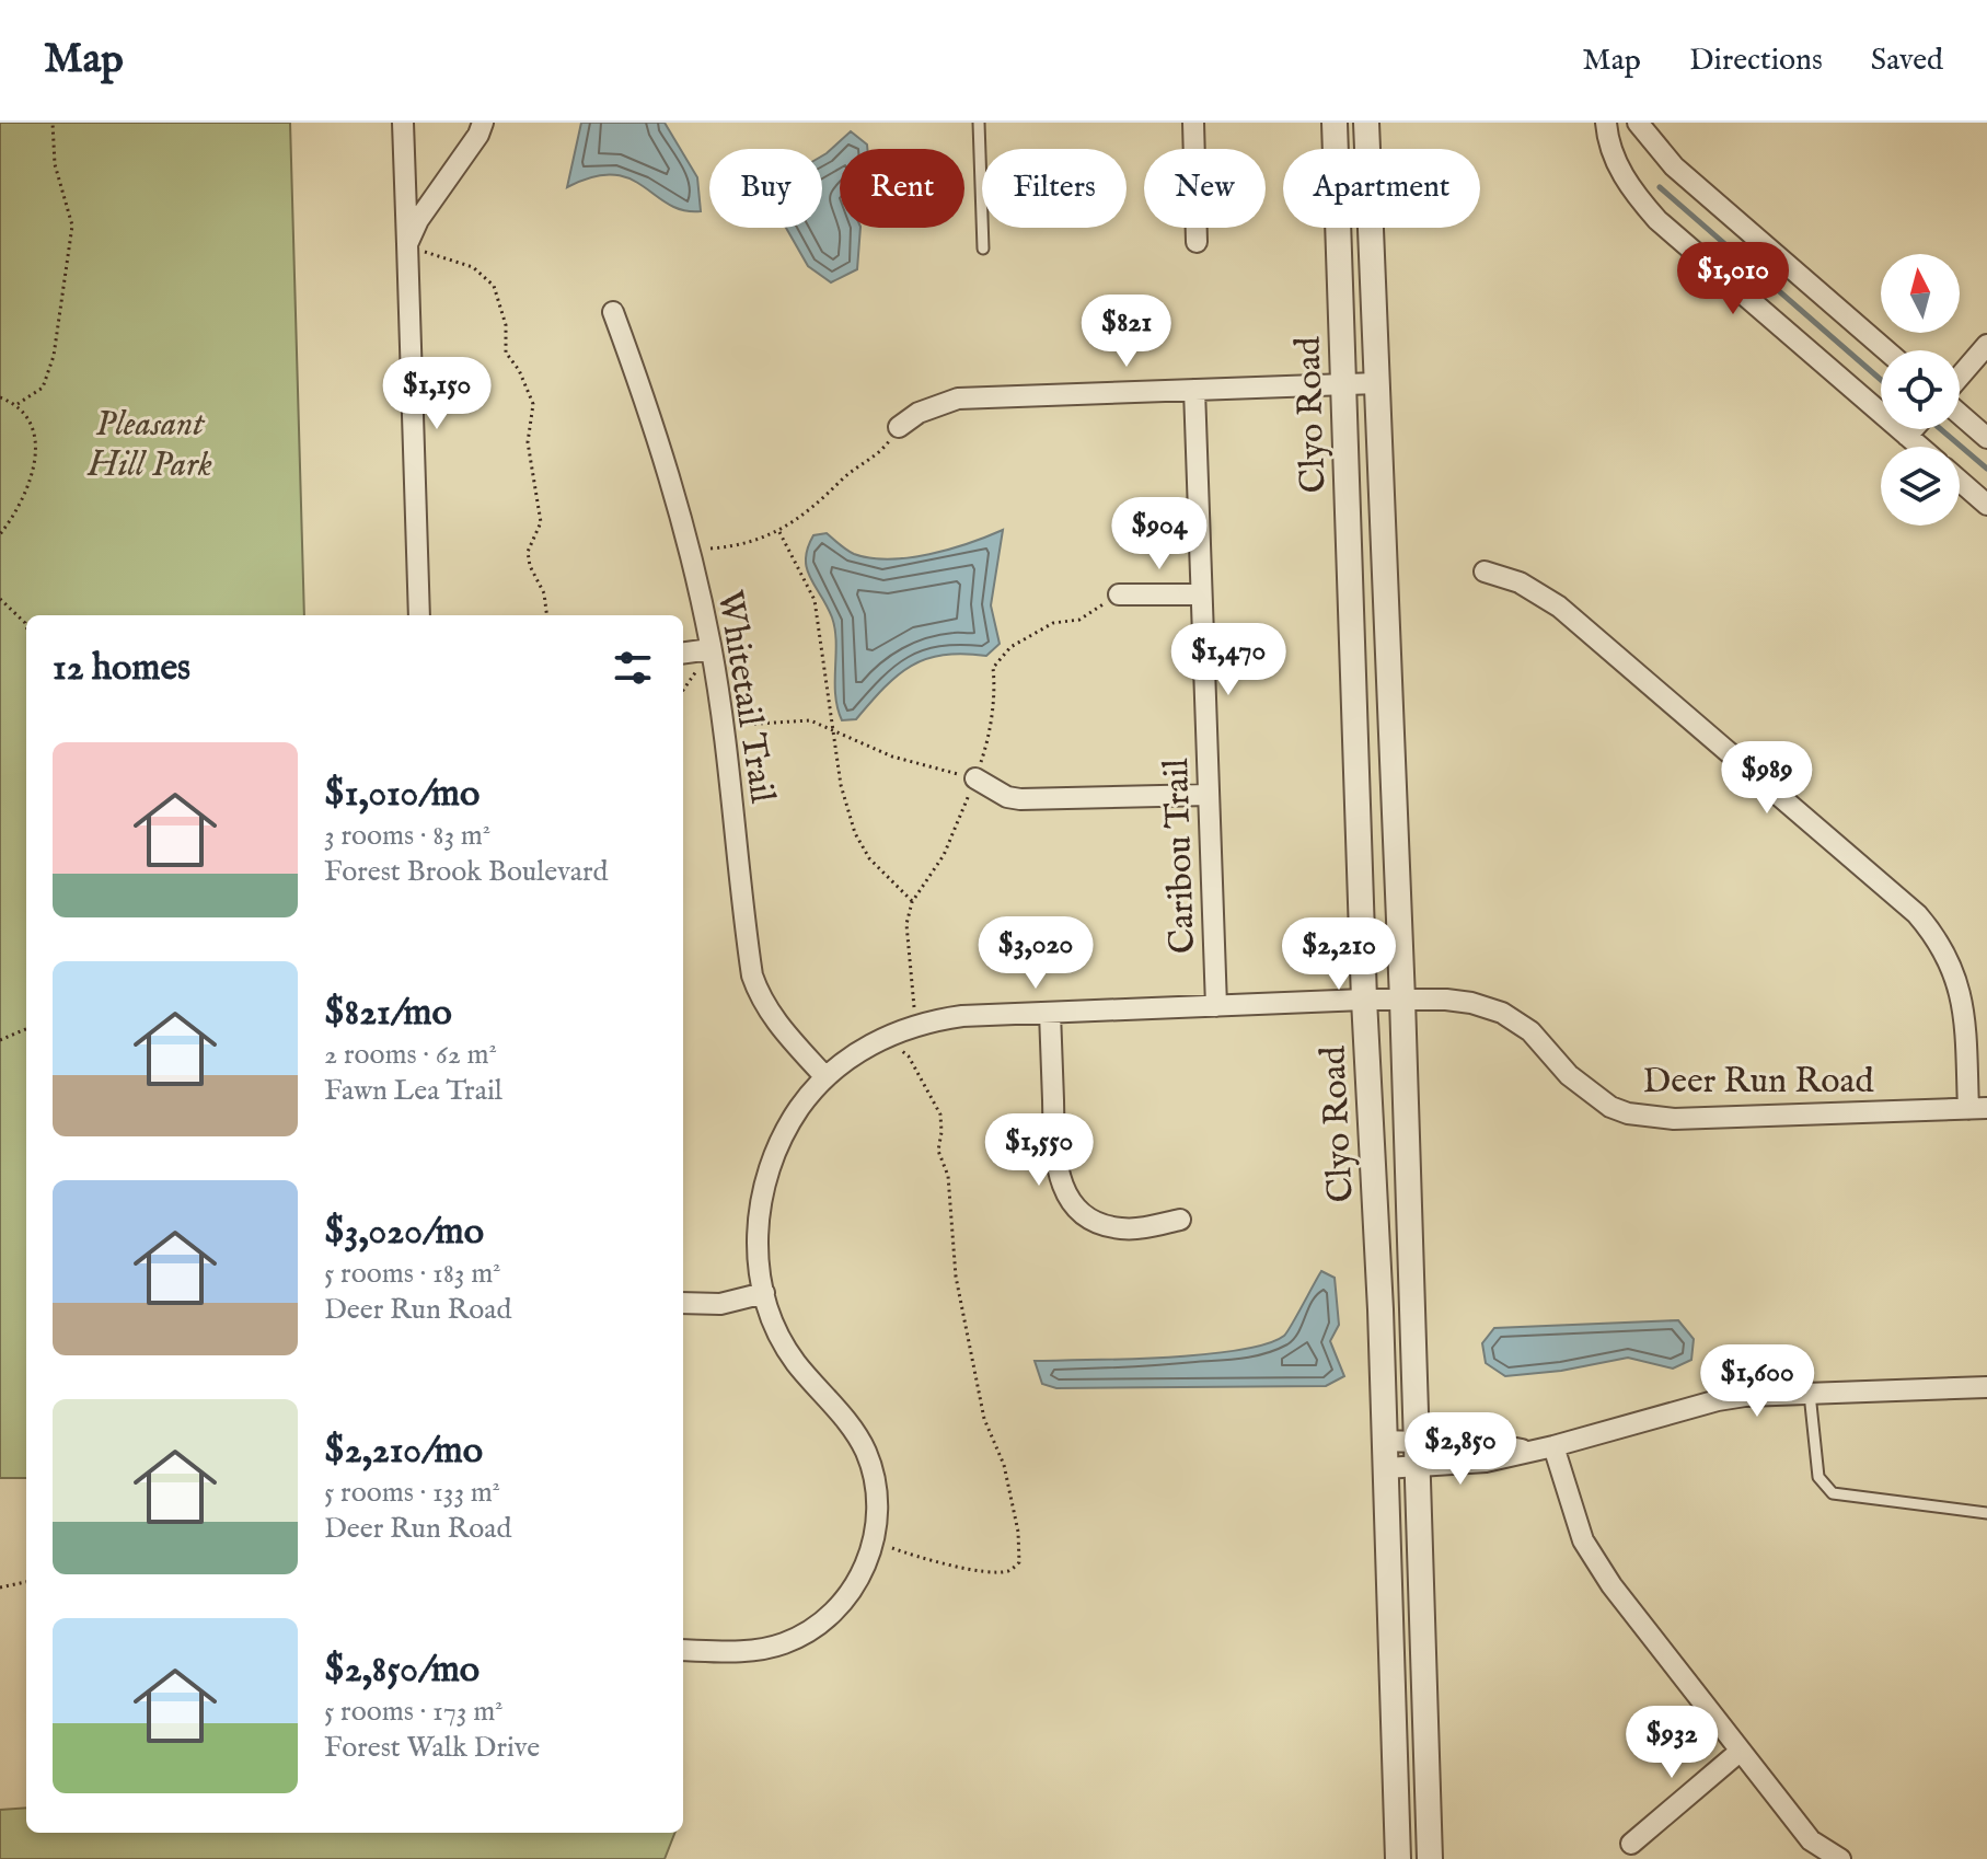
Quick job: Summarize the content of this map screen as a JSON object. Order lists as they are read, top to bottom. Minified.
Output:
{"streets":{"street":["Clyo Road","Whitetail Trail","Caribou Trail","Deer Run Road"]},"crossings":[["Clyo Road","Deer Run Road"],["Whitetail Trail","Deer Run Road"],["Caribou Trail","Deer Run Road"]],"parks":["Pleasant Hill Park"],"north":"top","page":{"header":"Map","nav":["Map","Directions","Saved"],"chip":["Buy","Rent","Filters","New","Apartment"],"price":["$1,010","$821","$1,150","$904","$1,470","$989","$3,020","$2,210","$1,550","$1,600","$2,850","$932"],"heading":"12 homes","list":[{"name":"$1,010/mo","note":"3 rooms · 83 m² · Forest Brook Boulevard"},{"name":"$821/mo","note":"2 rooms · 62 m² · Fawn Lea Trail"},{"name":"$3,020/mo","note":"5 rooms · 183 m² · Deer Run Road"},{"name":"$2,210/mo","note":"5 rooms · 133 m² · Deer Run Road"},{"name":"$2,850/mo","note":"5 rooms · 173 m² · Forest Walk Drive"}]}}
